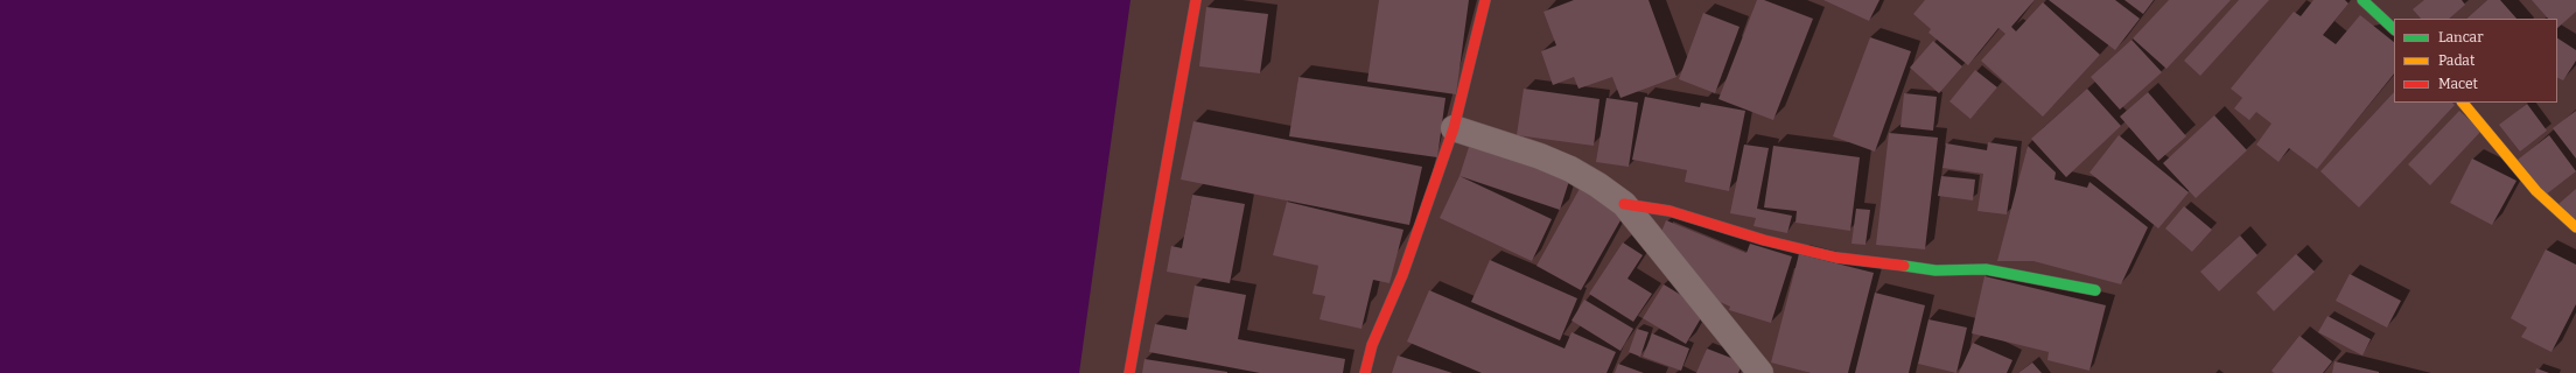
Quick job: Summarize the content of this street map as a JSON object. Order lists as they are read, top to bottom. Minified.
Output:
{"legend":["Lancar","Padat","Macet"]}
